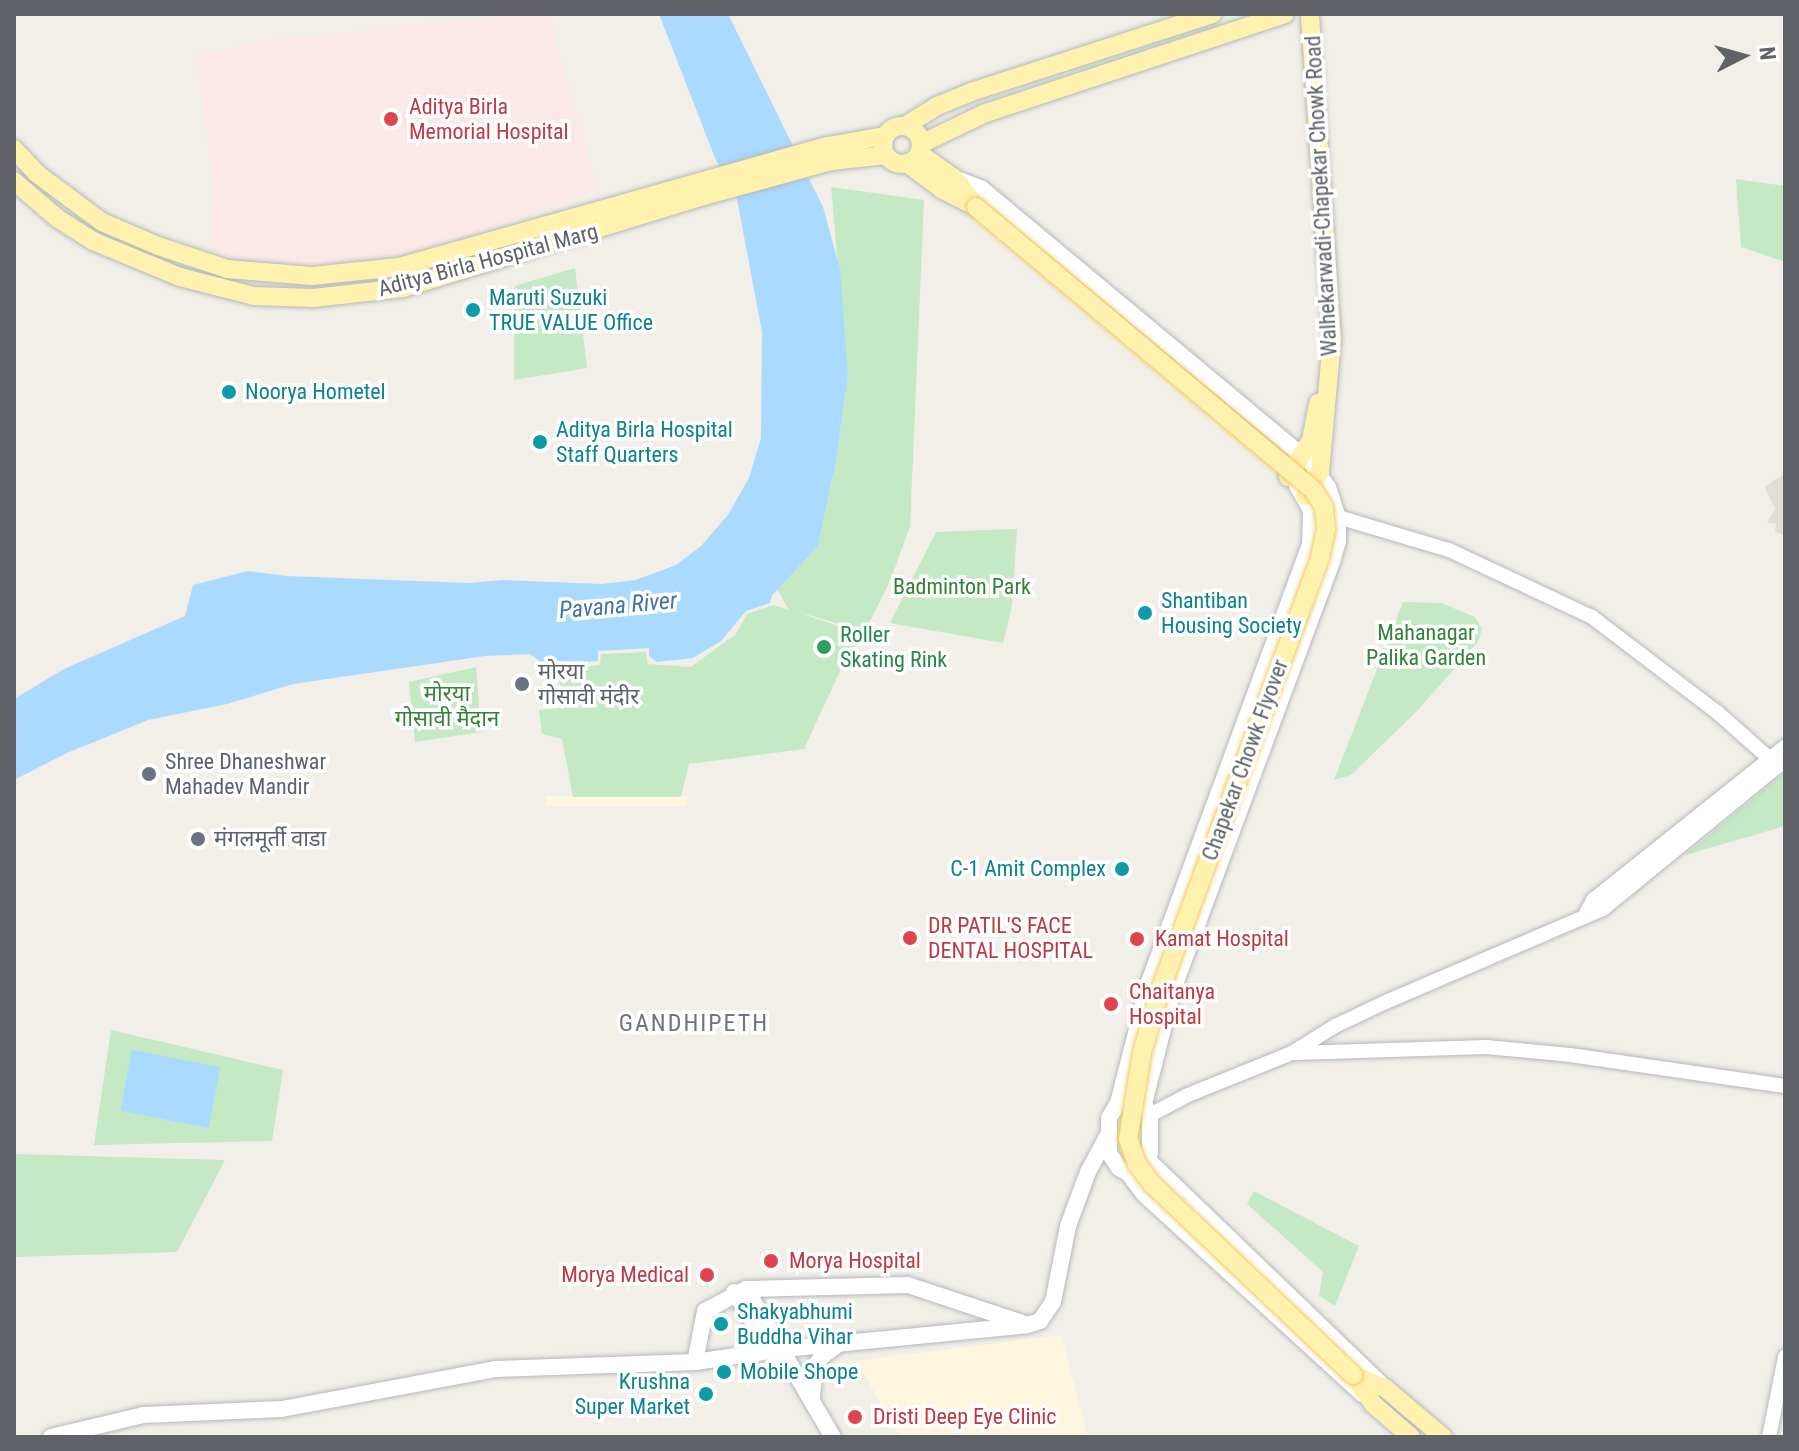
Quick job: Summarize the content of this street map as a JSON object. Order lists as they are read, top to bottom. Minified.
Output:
{"streets":{"main road":["Walhekarwadi-Chapekar Chowk Road","Aditya Birla Hospital Marg","Chapekar Chowk Flyover"]},"districts":["GANDHIPETH"],"water":["Pavana River"],"parks":["Badminton Park","Mahanagar Palika Garden","मोरया गोसावी मैदान"],"places":["Aditya Birla Memorial Hospital","Maruti Suzuki TRUE VALUE Office","Noorya Hometel","Aditya Birla Hospital Staff Quarters","Shantiban Housing Society","Roller Skating Rink","मोरया गोसावी मंदीर","Shree Dhaneshwar Mahadev Mandir","मंगलमूर्ती वाडा","C-1 Amit Complex","DR PATIL'S FACE DENTAL HOSPITAL","Kamat Hospital","Chaitanya Hospital","Morya Hospital","Morya Medical","Shakyabhumi Buddha Vihar","Mobile Shope","Krushna Super Market","Dristi Deep Eye Clinic"],"north":"right"}
